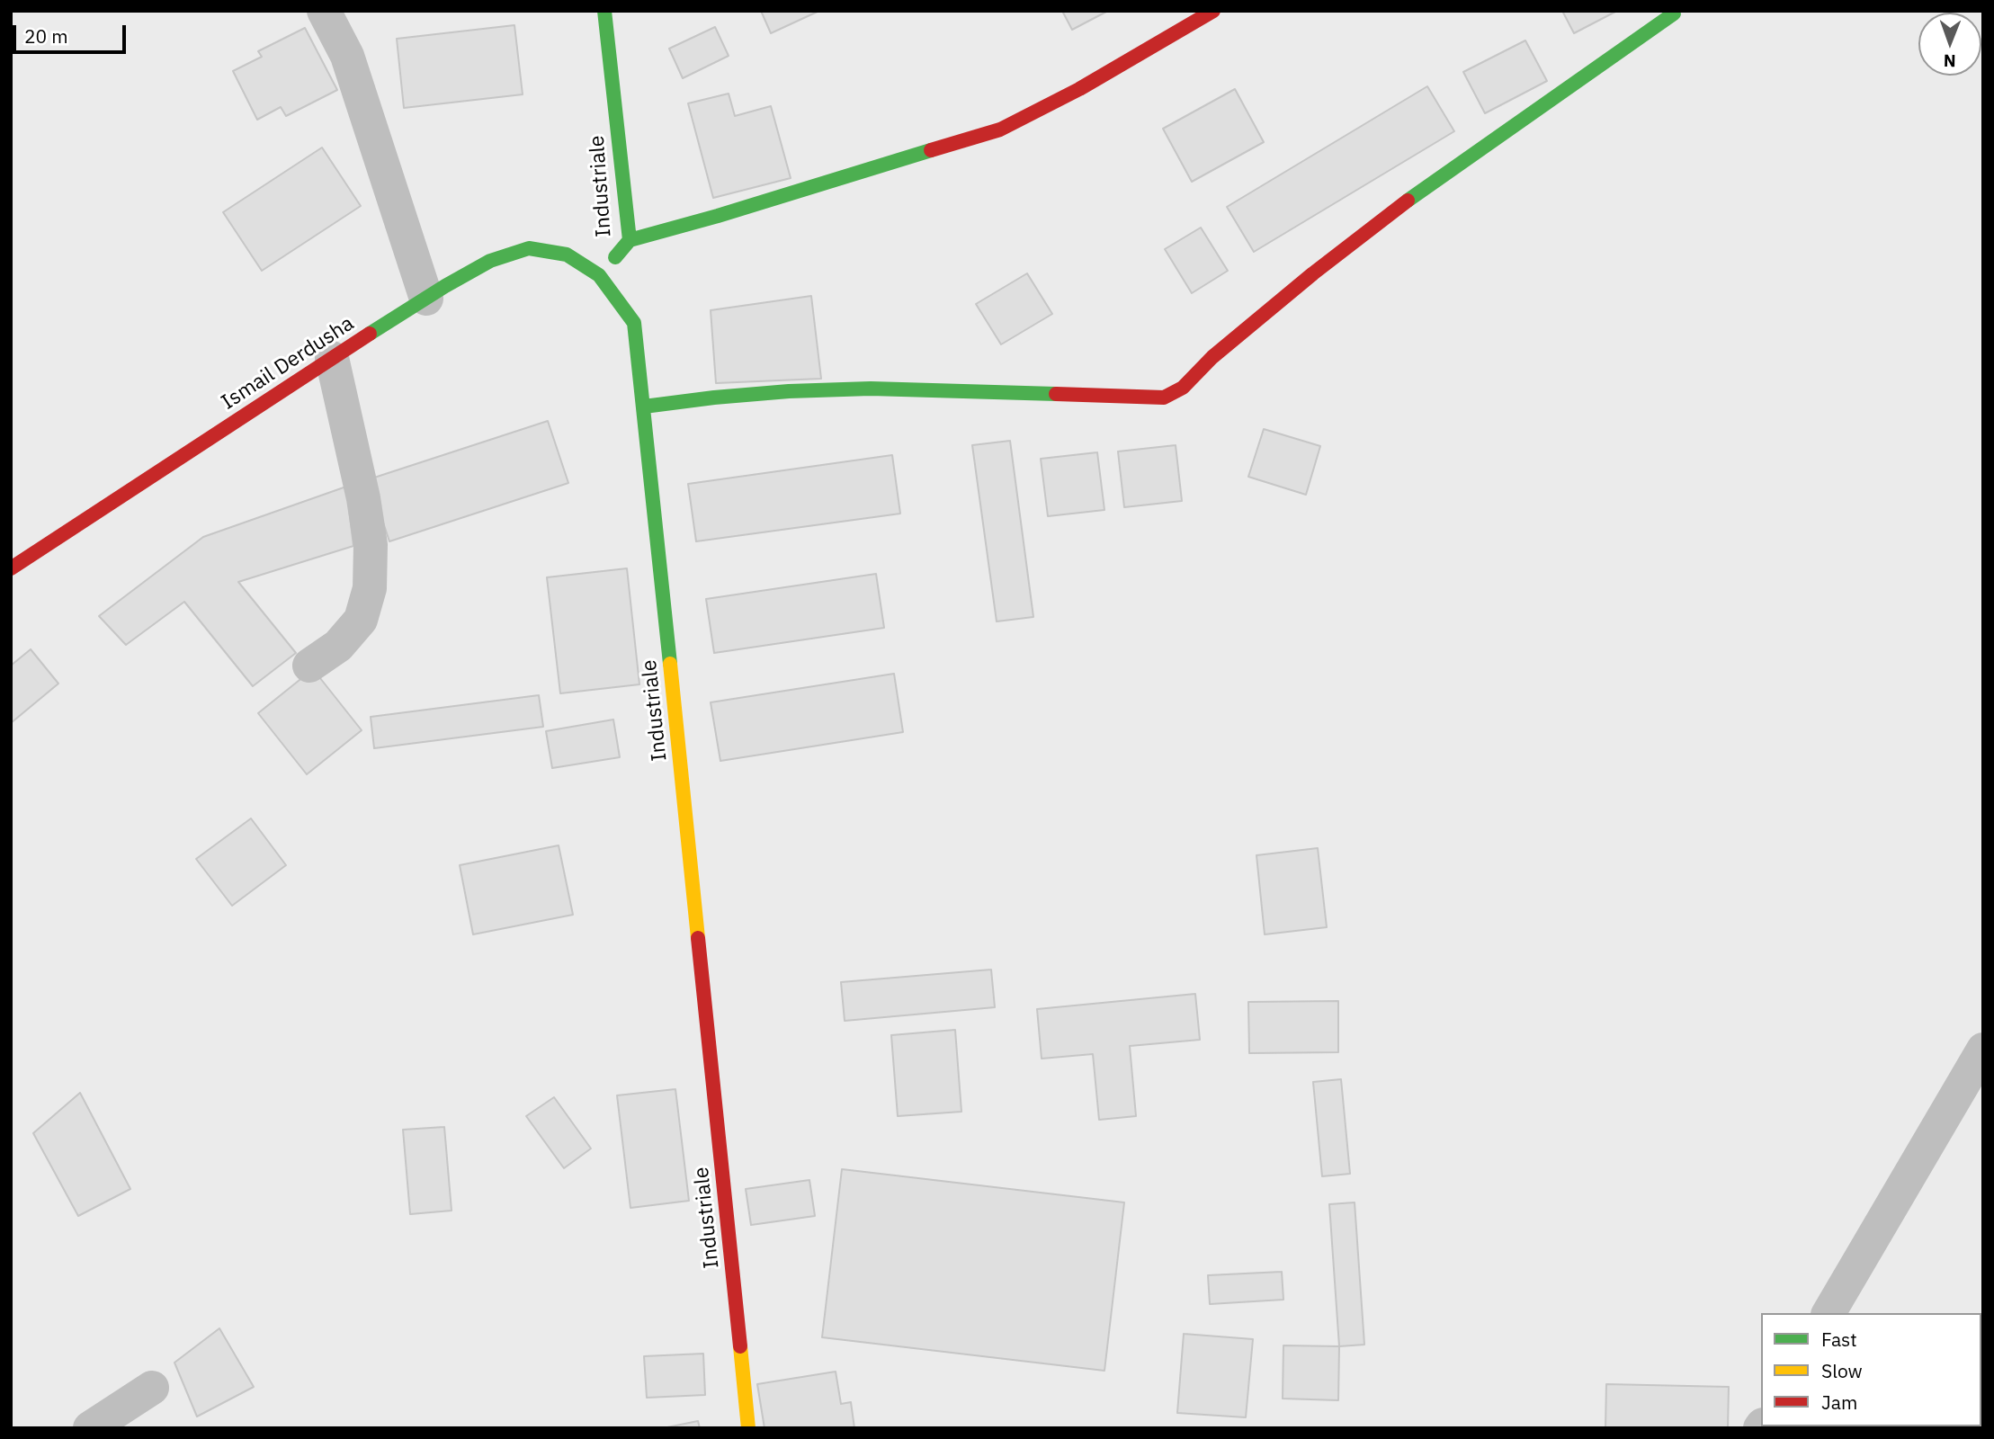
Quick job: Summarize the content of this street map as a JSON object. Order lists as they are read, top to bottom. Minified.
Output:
{"streets":{"street":["Industriale","Ismail Derdusha"]},"crossings":[["Industriale","Ismail Derdusha"]],"legend":["Fast","Slow","Jam"],"scale_bar":"20 m","north":"bottom"}
